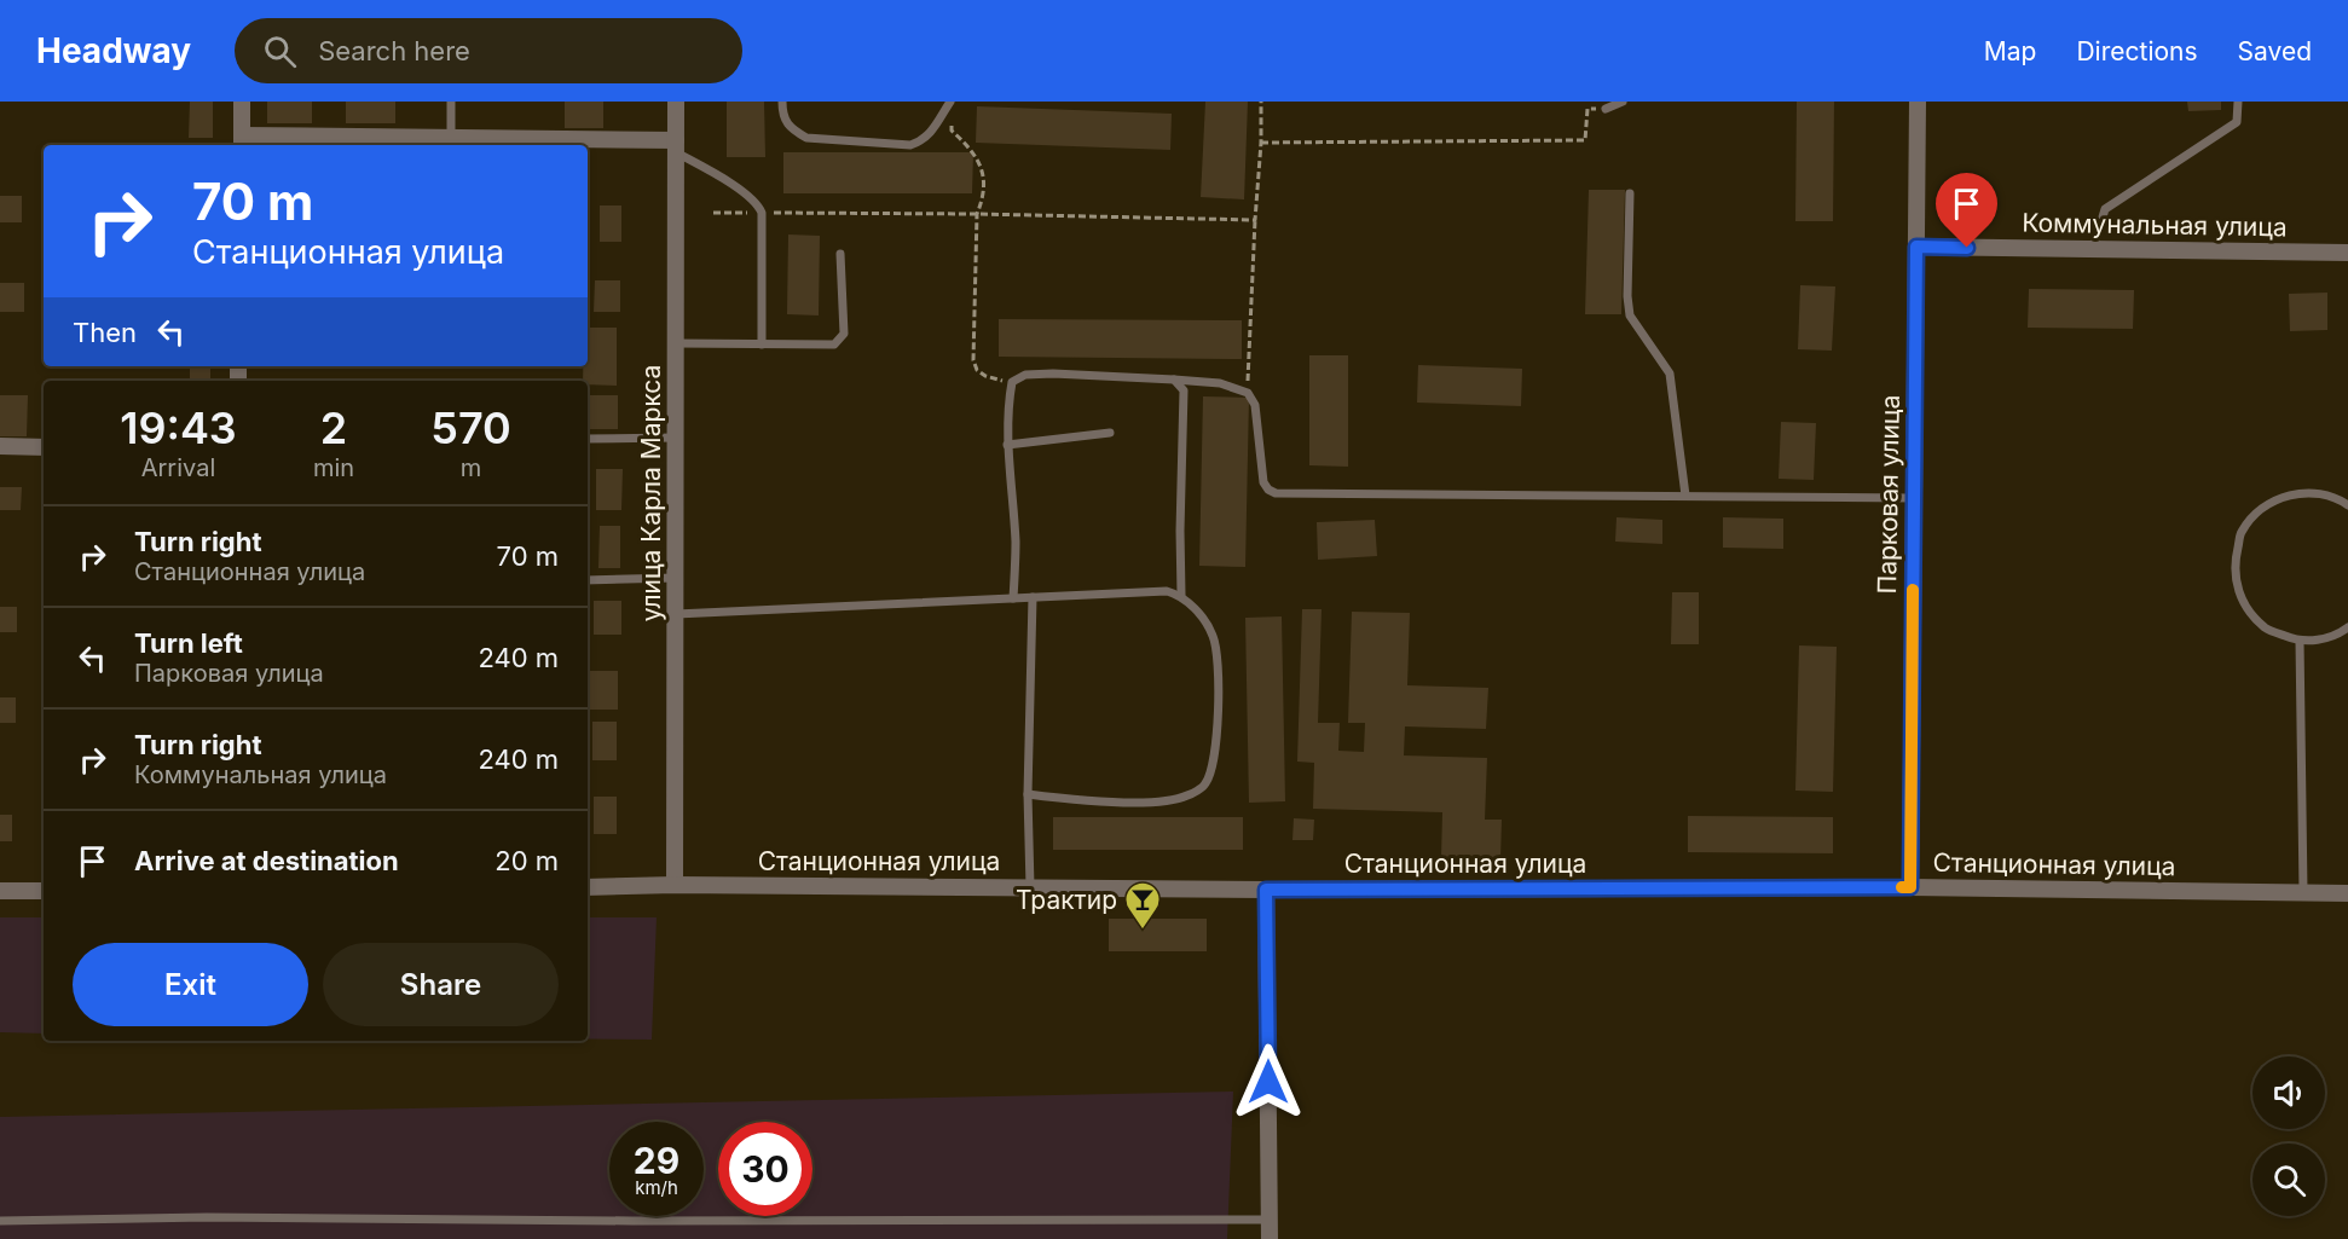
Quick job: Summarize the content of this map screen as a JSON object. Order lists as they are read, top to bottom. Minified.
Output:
{"streets":{"street":["Коммунальная улица","улица Карла Маркса","Парковая улица","Станционная улица"]},"crossings":[["Коммунальная улица","Парковая улица"],["улица Карла Маркса","Станционная улица"],["Парковая улица","Станционная улица"]],"places":{"bar":["Трактир"]},"page":{"header":"Headway","search":"Search here","nav":["Map","Directions","Saved"],"turn":["70 m","Станционная улица"],"then":"Then","eta":["19:43","Arrival","2","min","570","m"],"list":[{"name":"Turn right","note":"Станционная улица","value":"70 m"},{"name":"Turn left","note":"Парковая улица","value":"240 m"},{"name":"Turn right","note":"Коммунальная улица","value":"240 m"},{"name":"Arrive at destination","value":"20 m"}],"buttons":["Exit","Share"],"speed":"29 km/h","limit":"30"}}
